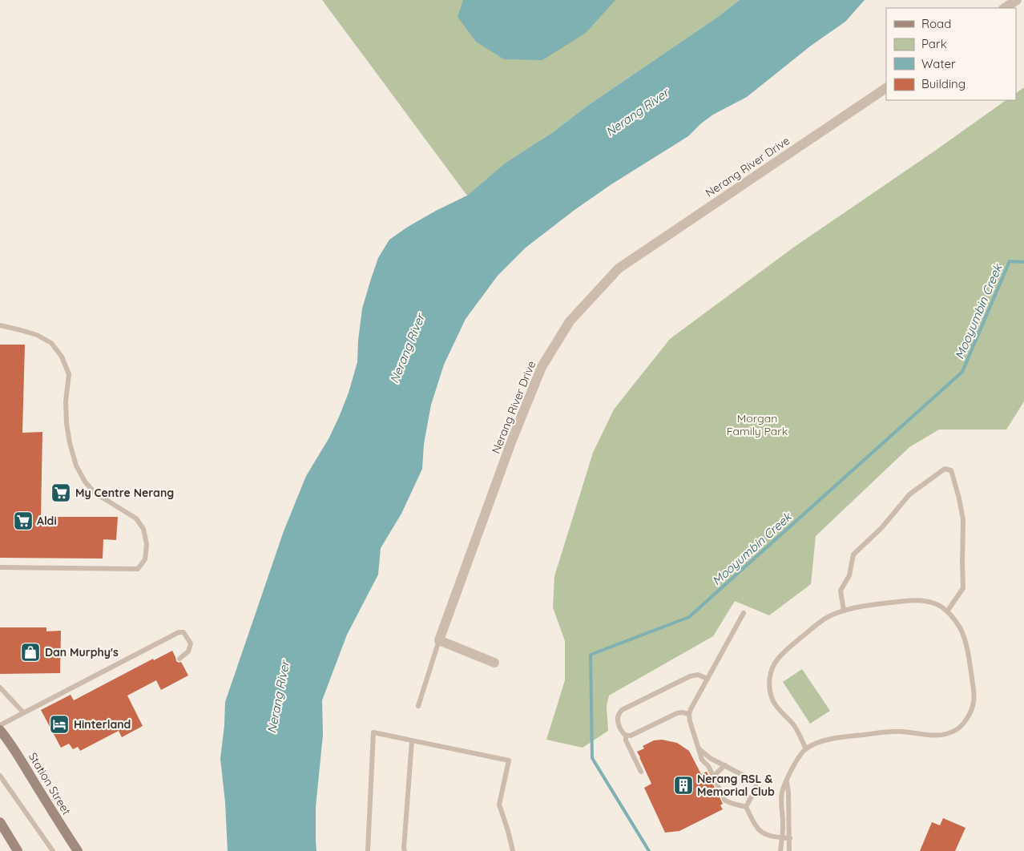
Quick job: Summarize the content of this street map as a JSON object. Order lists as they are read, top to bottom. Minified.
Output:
{"streets":{"main road":["Station Street"],"street":["Nerang River Drive"]},"water":["Nerang River","Mooyumbin Creek"],"parks":["Morgan Family Park"],"places":{"supermarket":["My Centre Nerang","Aldi"],"shop":["Dan Murphy's"],"hotel":["Hinterland"],"building":["Nerang RSL & Memorial Club"]},"legend":["Road","Park","Water","Building"]}
